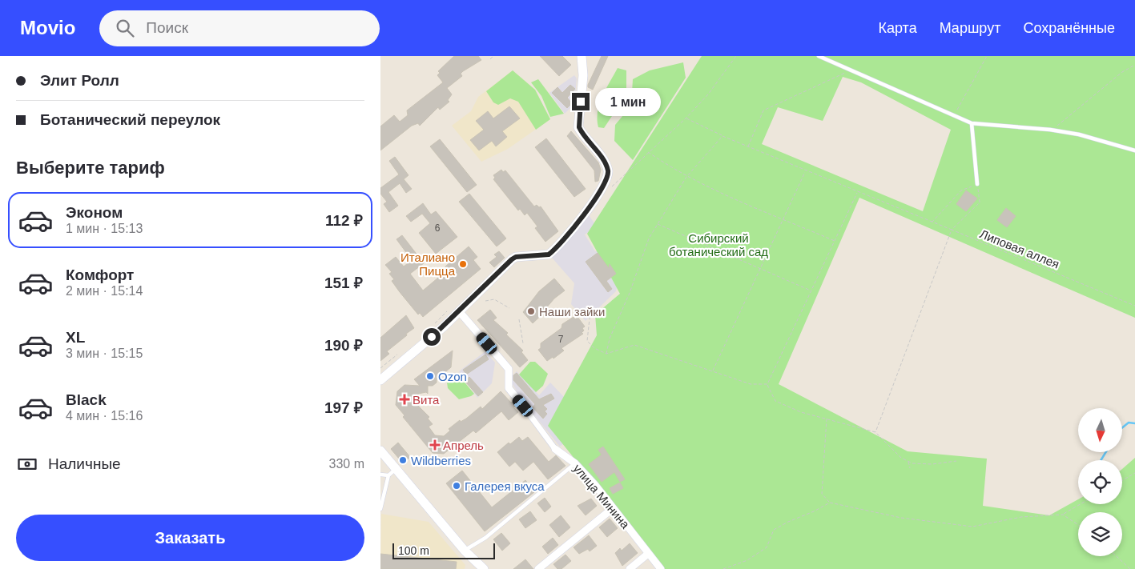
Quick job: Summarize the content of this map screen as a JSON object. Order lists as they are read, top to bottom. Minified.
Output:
{"streets":{"street":["улица Минина"],"path":["Липовая аллея"]},"parks":["Сибирский ботанический сад"],"places":{"other":["Италиано Пицца","Наши зайки","Ozon","Wildberries","Галерея вкуса"],"health":["Вита","Апрель"]},"house_numbers":["6","7"],"scale_bar":"100 m","north":"bottom","page":{"header":"Movio","search":"Поиск","nav":["Карта","Маршрут","Сохранённые"],"banner":["Элит Ролл","Ботанический переулок"],"bubble":"1 мин","heading":"Выберите тариф","list":[{"name":"Эконом","note":"1 мин · 15:13","value":"112 ₽"},{"name":"Комфорт","note":"2 мин · 15:14","value":"151 ₽"},{"name":"XL","note":"3 мин · 15:15","value":"190 ₽"},{"name":"Black","note":"4 мин · 15:16","value":"197 ₽"}],"pay":["Наличные","330 m"],"buttons":"Заказать","scale":"100 m"}}
